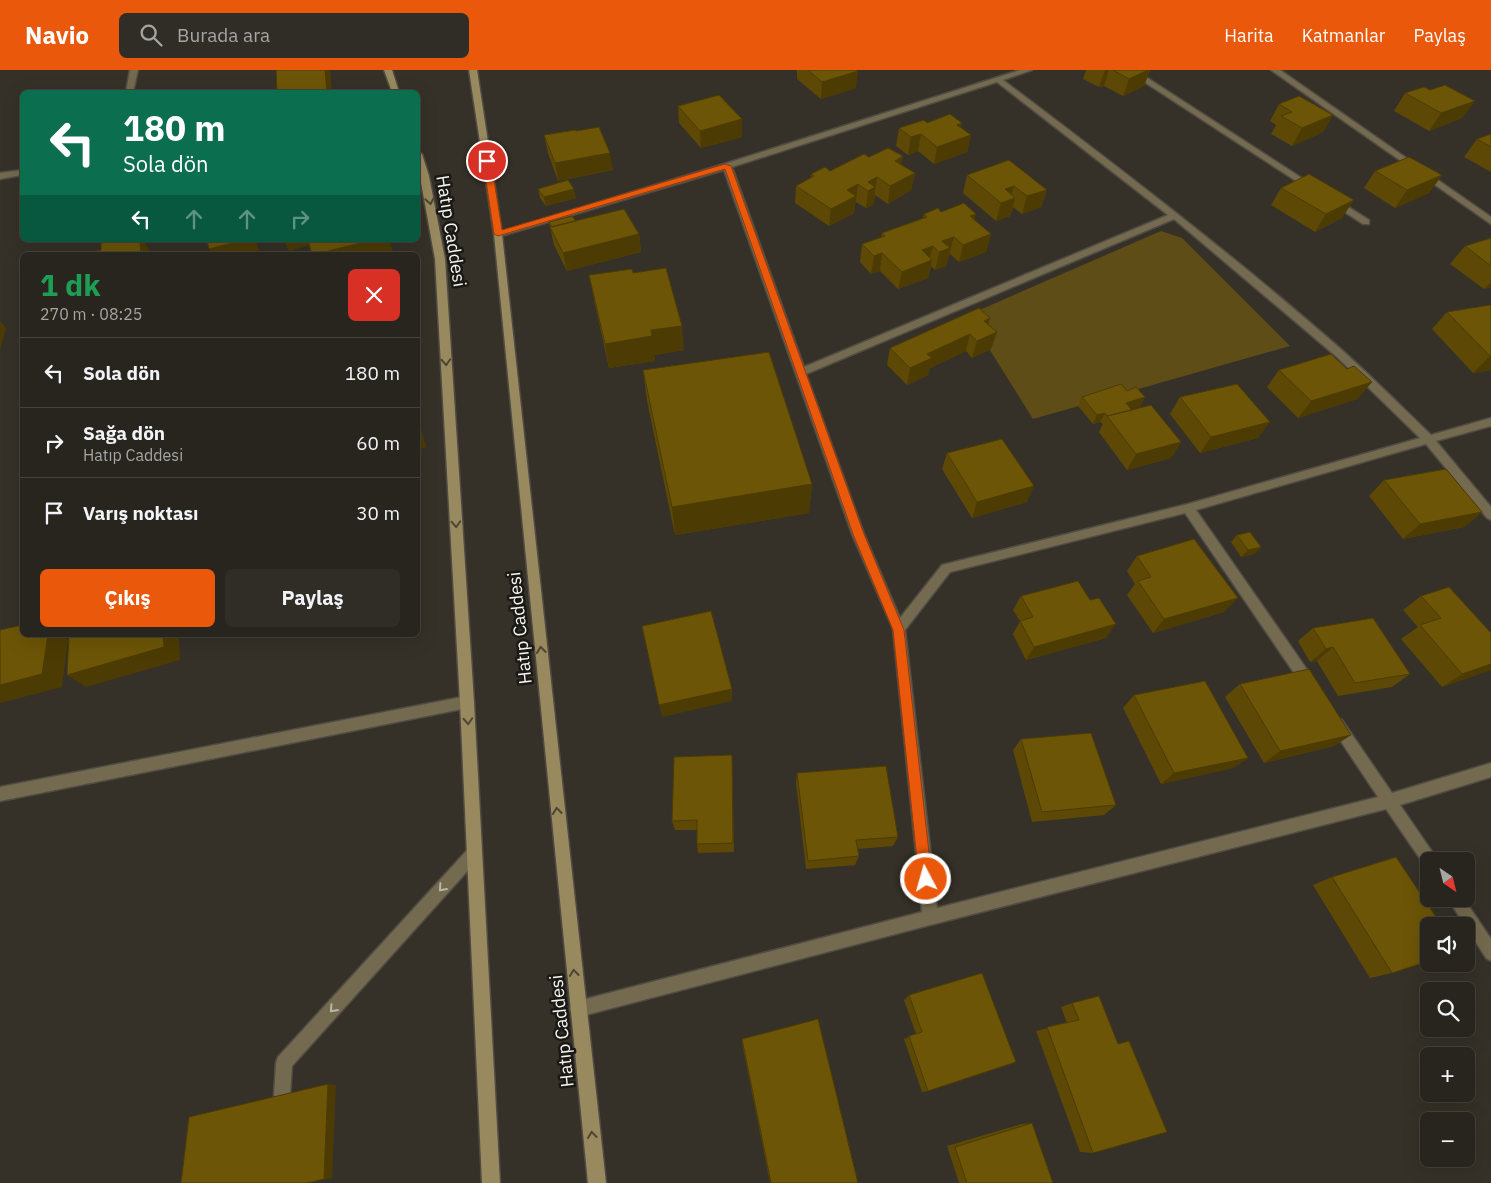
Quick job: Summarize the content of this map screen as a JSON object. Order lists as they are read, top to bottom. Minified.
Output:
{"streets":{"main road":["Hatıp Caddesi"]},"north":"bottom right","page":{"header":"Navio","search":"Burada ara","nav":["Harita","Katmanlar","Paylaş"],"turn":["180 m","Sola dön"],"heading":["1 dk","270 m · 08:25"],"list":[{"name":"Sola dön","value":"180 m"},{"name":"Sağa dön","note":"Hatıp Caddesi","value":"60 m"},{"name":"Varış noktası","value":"30 m"}],"buttons":["Çıkış","Paylaş"],"map_buttons":["+","−"]}}
